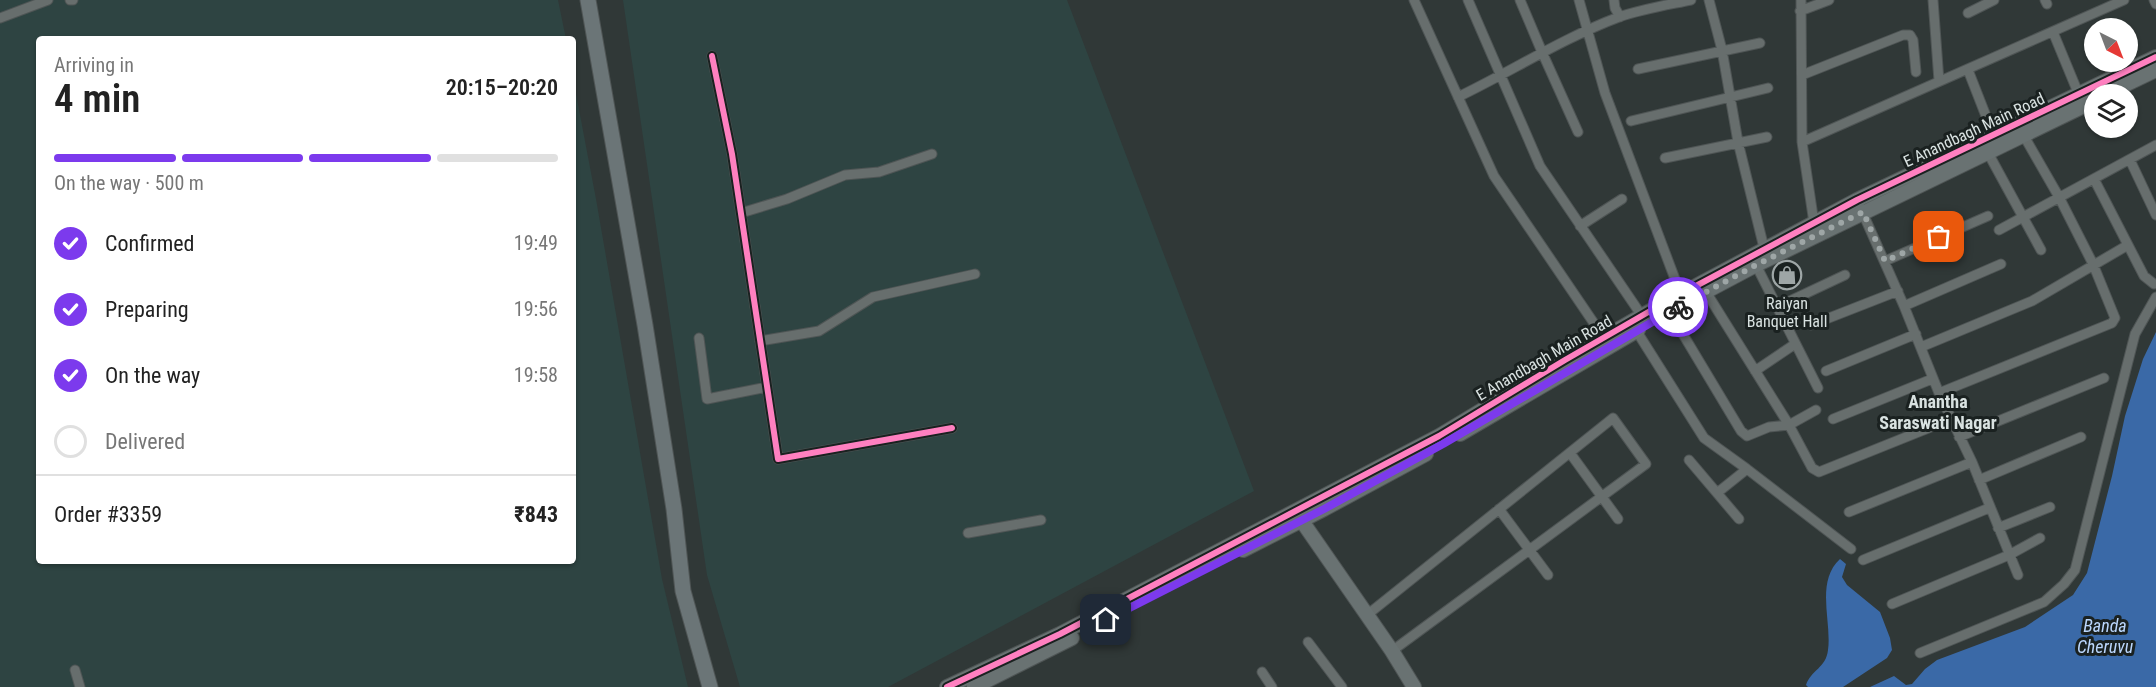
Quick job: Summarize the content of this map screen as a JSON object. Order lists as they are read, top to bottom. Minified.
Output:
{"streets":{"street":["E Anandbagh Main Road"]},"districts":["Anantha Saraswati Nagar"],"water":["Banda Cheruvu"],"places":{"shop":["Raiyan Banquet Hall"]},"north":"bottom right","page":{"heading":["4 min","Arriving in","20:15–20:20"],"panel":["Order #3359","₹843"],"bar":"On the way · 500 m","list":[["Confirmed","19:49"],["Preparing","19:56"],["On the way","19:58"],"Delivered"]}}
